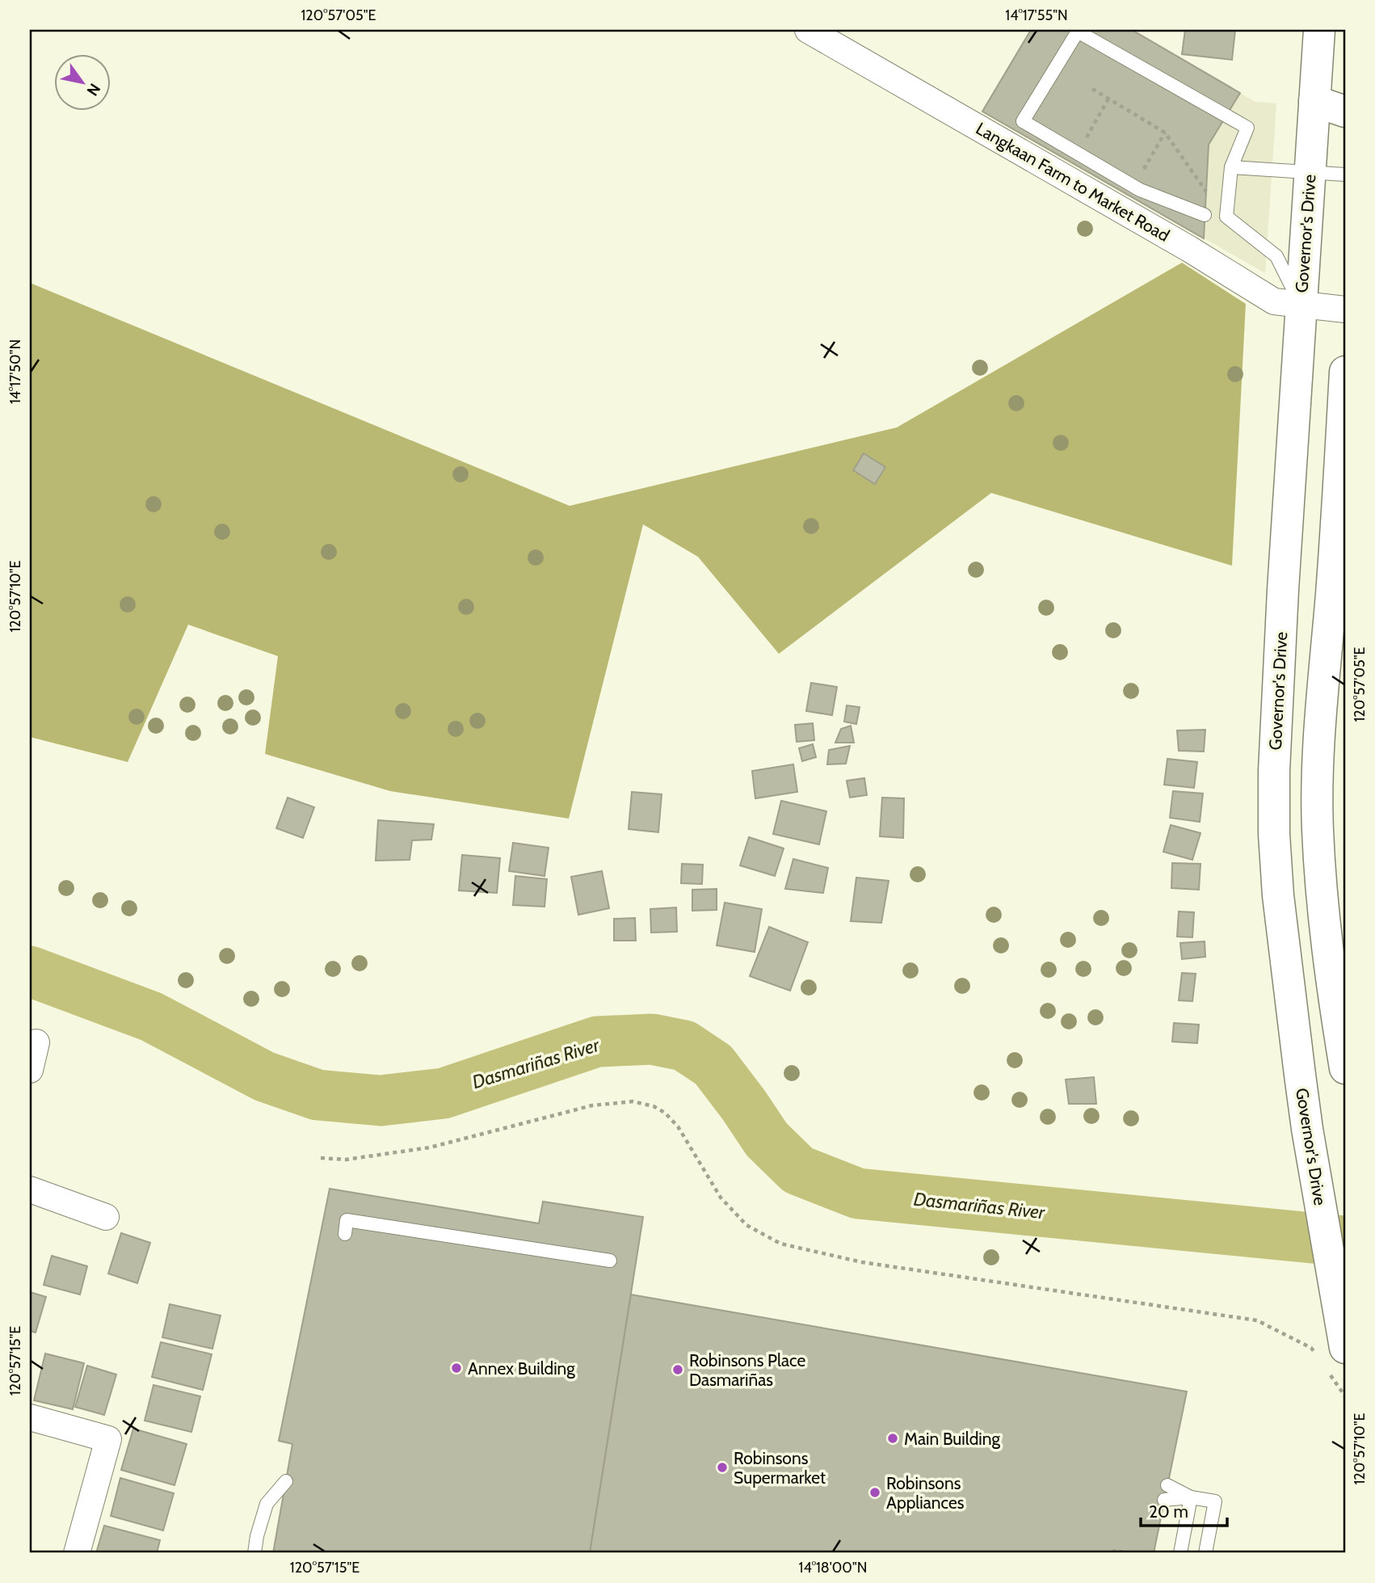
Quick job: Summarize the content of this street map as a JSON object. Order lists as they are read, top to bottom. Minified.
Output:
{"streets":{"main road":["Governor's Drive"],"street":["Langkaan Farm to Market Road"]},"crossings":[["Langkaan Farm to Market Road","Governor's Drive"]],"water":["Dasmariñas River"],"places":["Annex Building","Robinsons Place Dasmariñas","Main Building","Robinsons Supermarket","Robinsons Appliances"],"scale_bar":"20 m","north":"bottom right","coordinates":["120°57'05\"E","14°17'55\"N","14°17'50\"N","120°57'10\"E","120°57'15\"E","14°18'00\"N"]}
